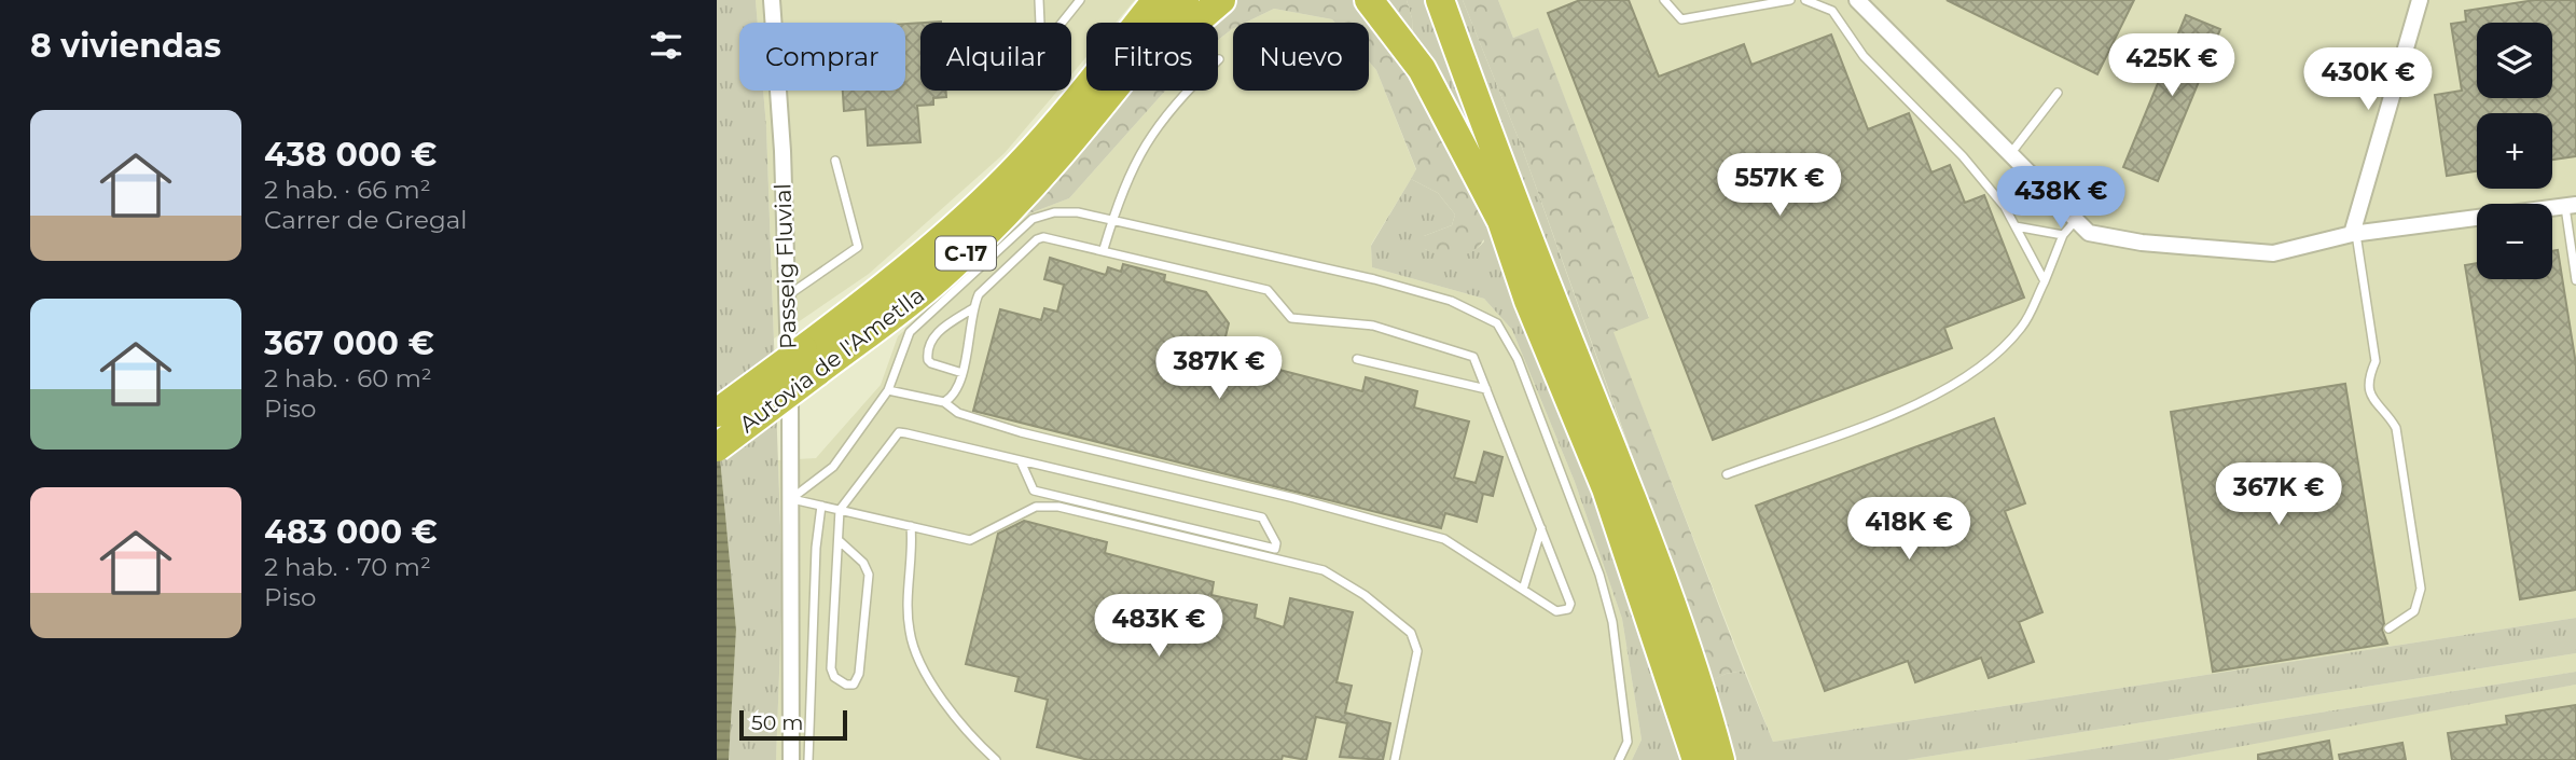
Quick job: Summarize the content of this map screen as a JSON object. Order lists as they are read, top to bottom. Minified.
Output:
{"streets":{"highway":["C-17","Autovia de l'Ametlla"],"street":["Passeig Fluvial"]},"scale_bar":"50 m","page":{"heading":"8 viviendas","map_buttons":["+","−"],"chip":["Comprar","Alquilar","Filtros","Nuevo"],"price":["425K €","430K €","557K €","438K €","387K €","367K €","418K €","483K €"],"list":[{"name":"438 000 €","note":"2 hab. · 66 m² · Carrer de Gregal"},{"name":"367 000 €","note":"2 hab. · 60 m² · Piso"},{"name":"483 000 €","note":"2 hab. · 70 m² · Piso"}],"scale":"50 m"}}
